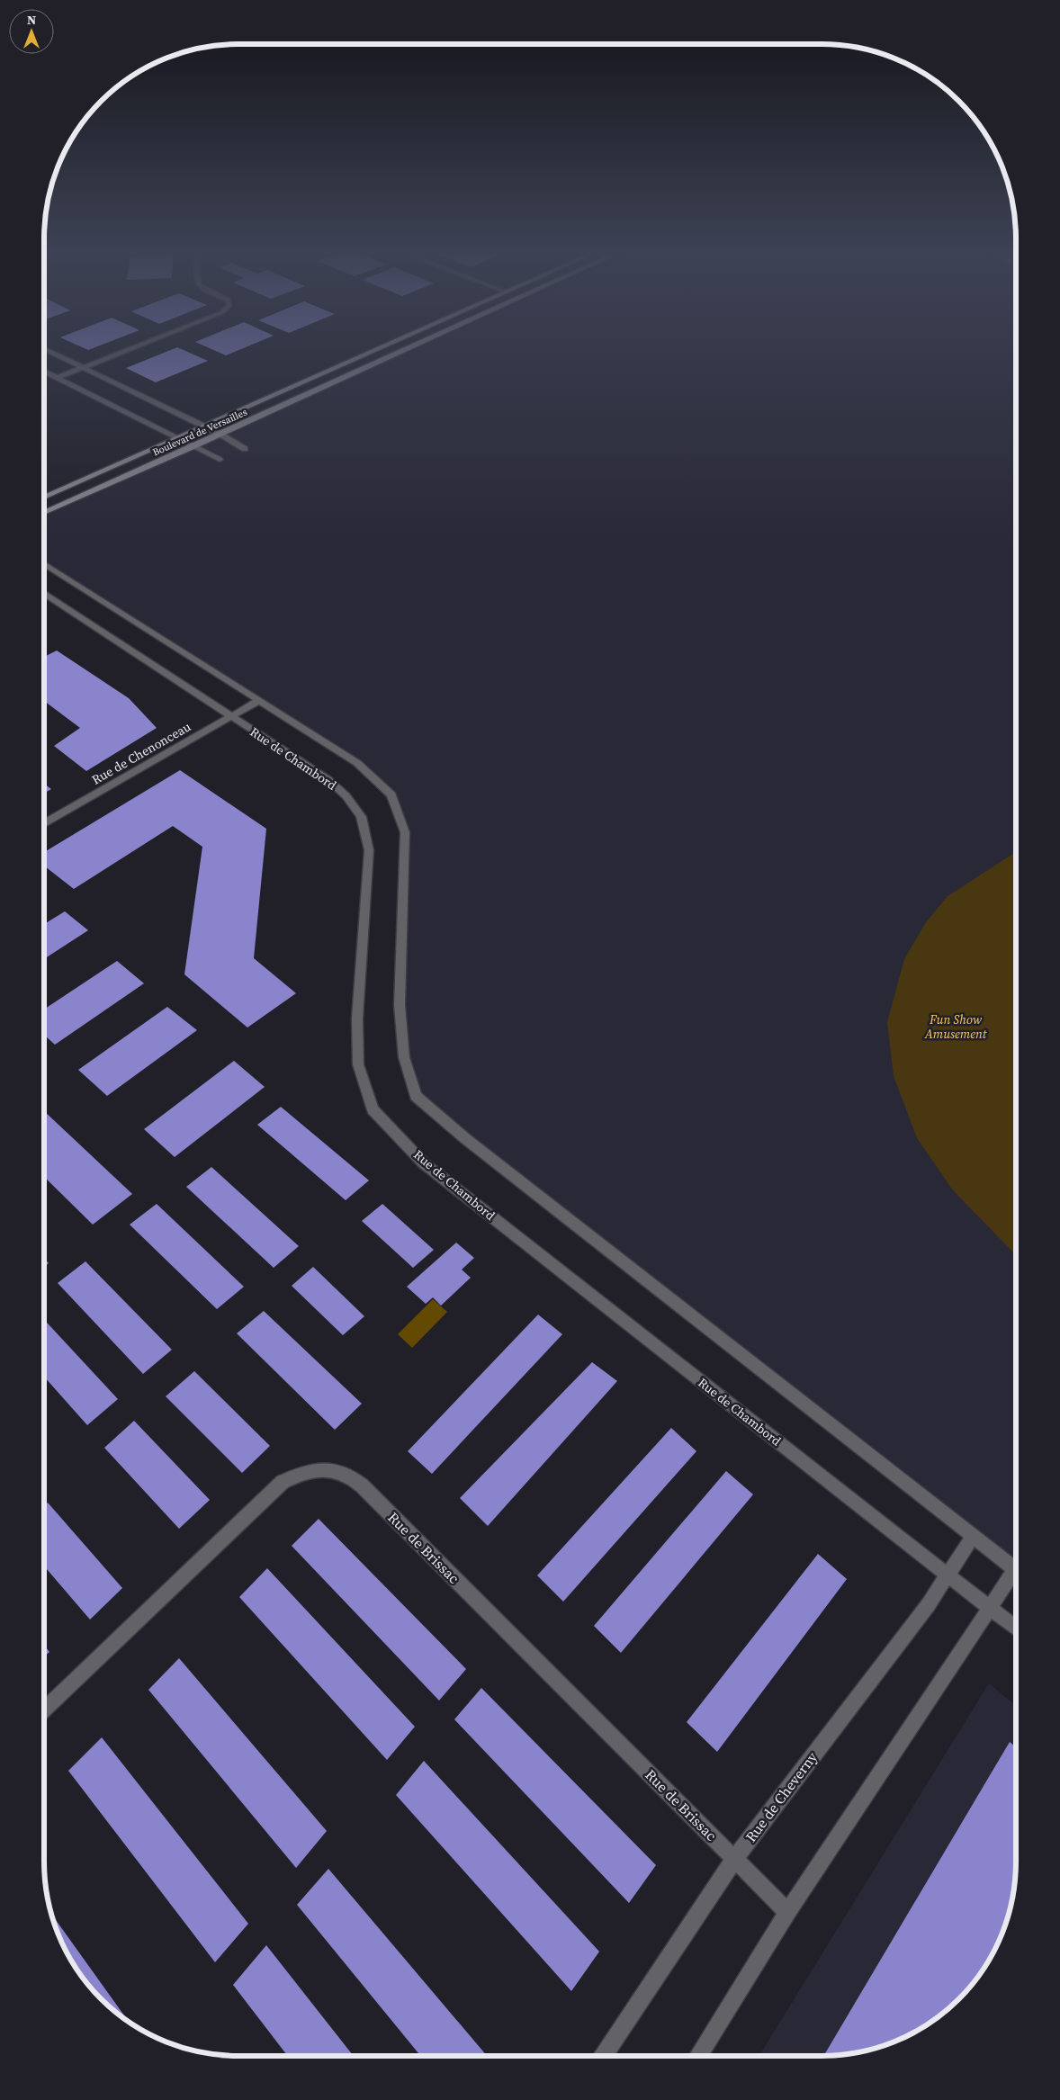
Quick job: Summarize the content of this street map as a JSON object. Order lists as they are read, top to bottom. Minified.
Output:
{"streets":{"street":["Boulevard de Versailles","Rue de Chenonceau","Rue de Chambord","Rue de Brissac","Rue de Cheverny"]},"crossings":[["Rue de Chenonceau","Rue de Chambord"],["Rue de Chambord","Rue de Cheverny"],["Rue de Brissac","Rue de Cheverny"]],"parks":["Fun Show Amusement"],"north":"top"}
